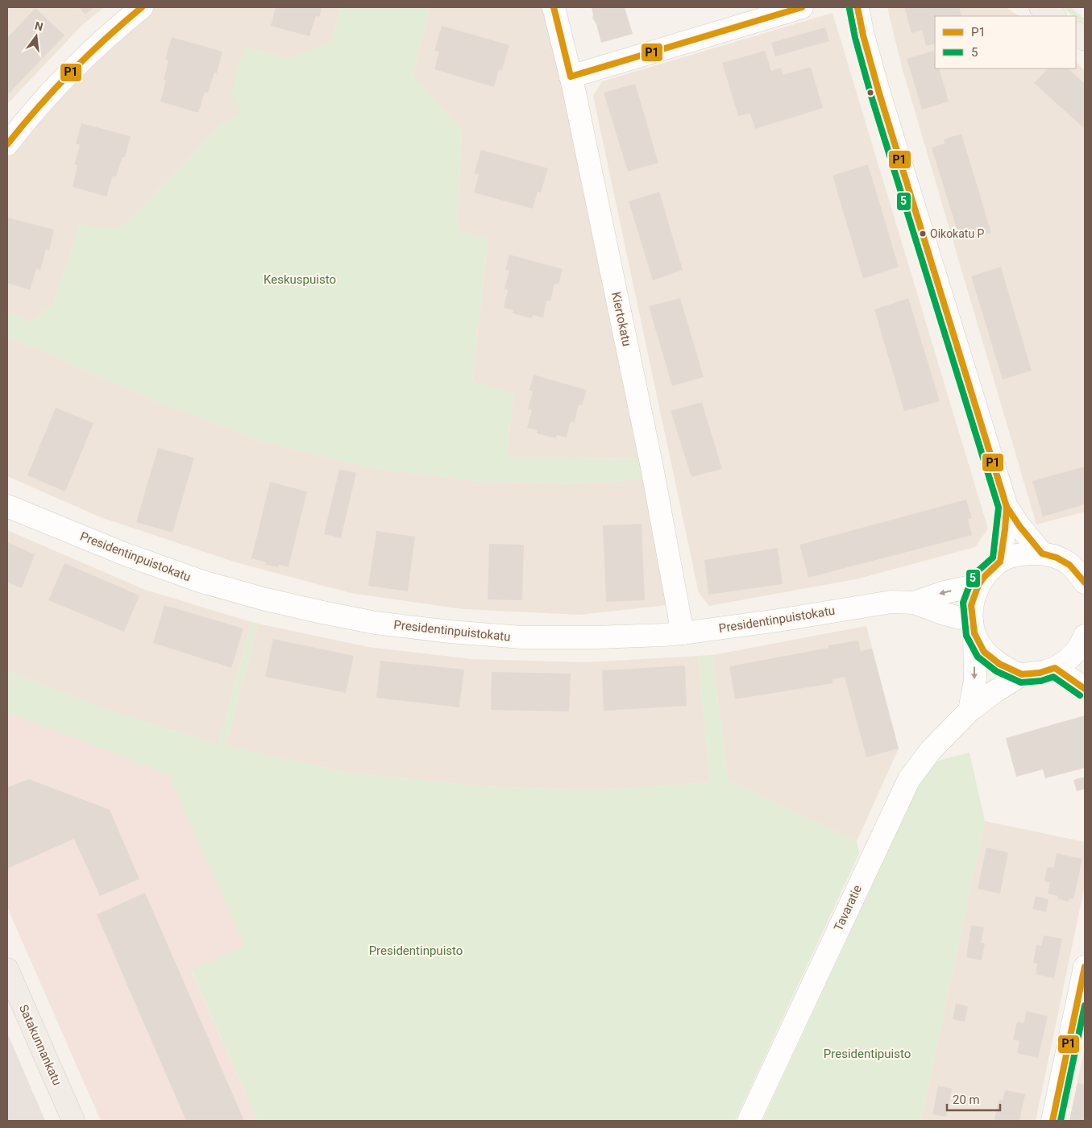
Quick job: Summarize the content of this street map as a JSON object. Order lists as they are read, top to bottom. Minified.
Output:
{"streets":{"main road":["Satakunnankatu"],"street":["Kiertokatu","Presidentinpuistokatu","Tavaratie"]},"crossings":[["Kiertokatu","Presidentinpuistokatu"]],"parks":["Keskuspuisto","Presidentinpuisto","Presidentipuisto"],"places":["Oikokatu P"],"lines":["transit line P1","transit line 5"],"legend":["P1","5"],"scale_bar":"20 m","north":"top"}
